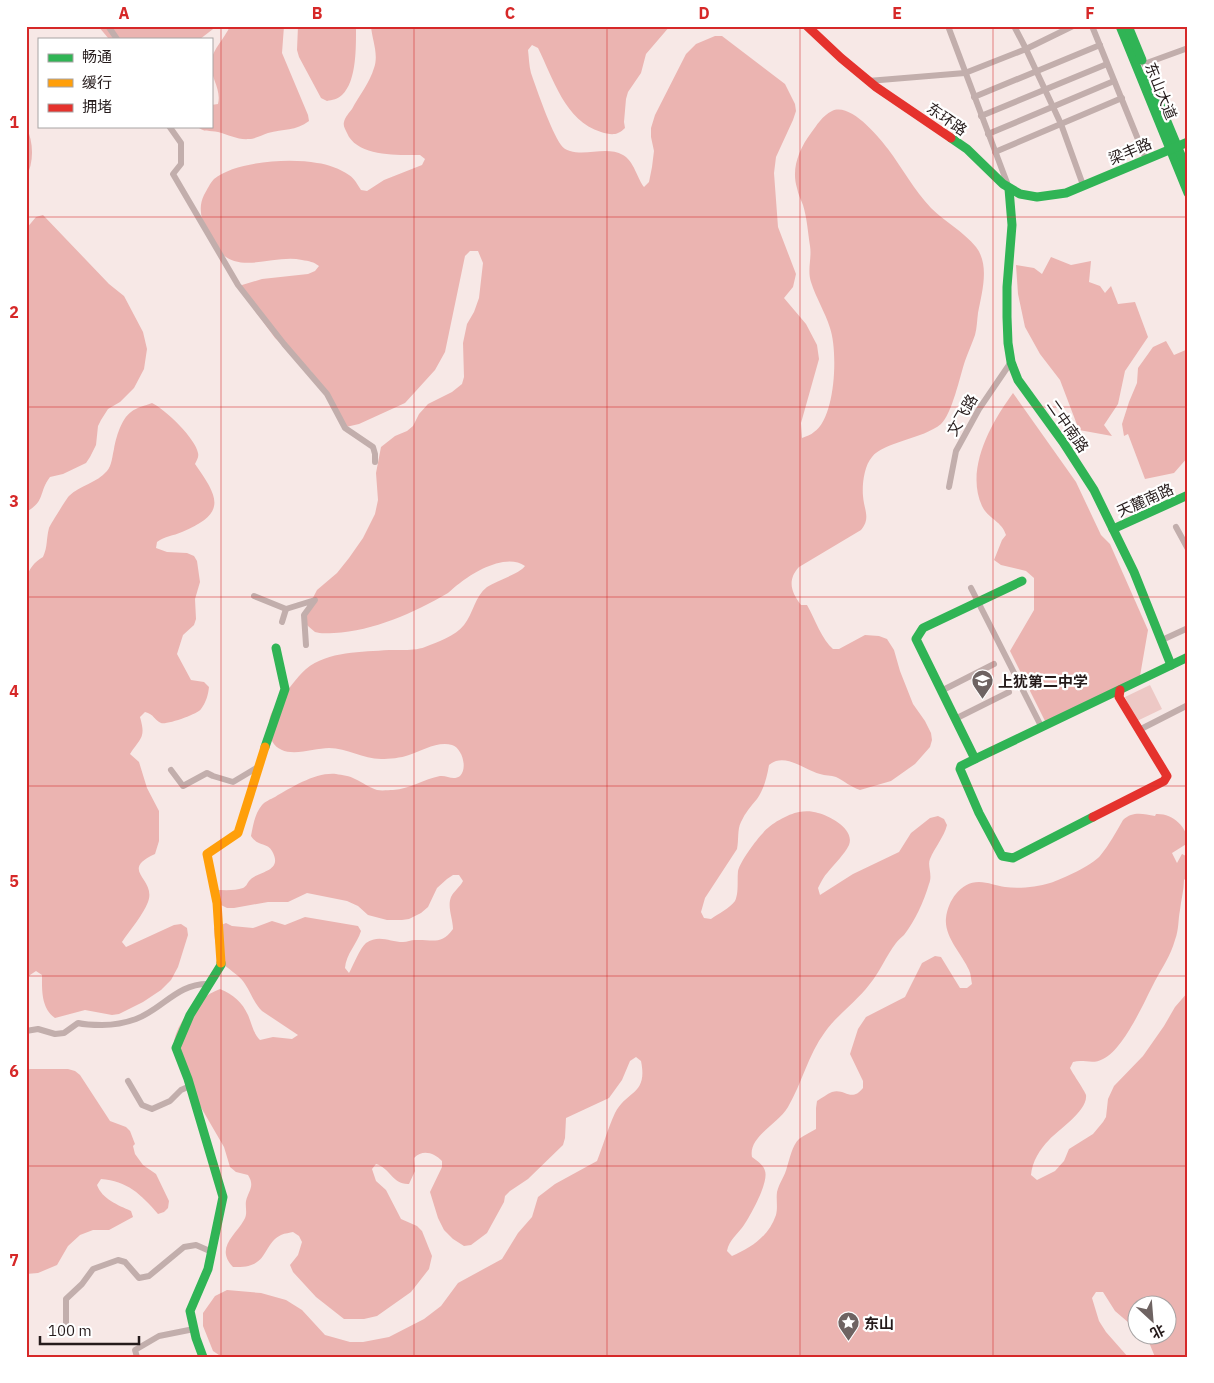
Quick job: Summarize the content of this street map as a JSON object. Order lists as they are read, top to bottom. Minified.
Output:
{"streets":{"street":["东山大道","东环路","梁丰路","文飞路","二中南路","天麓南路"]},"crossings":[["东山大道","梁丰路"],["东环路","梁丰路"],["东环路","二中南路"],["文飞路","二中南路"],["二中南路","天麓南路"]],"places":{"school or university":["上犹第二中学"],"place":["东山"]},"legend":["畅通","缓行","拥堵"],"scale_bar":"100 m","north":"bottom right","grid":{"columns":["A","B","C","D","E","F"],"rows":["1","2","3","4","5","6","7"]}}
